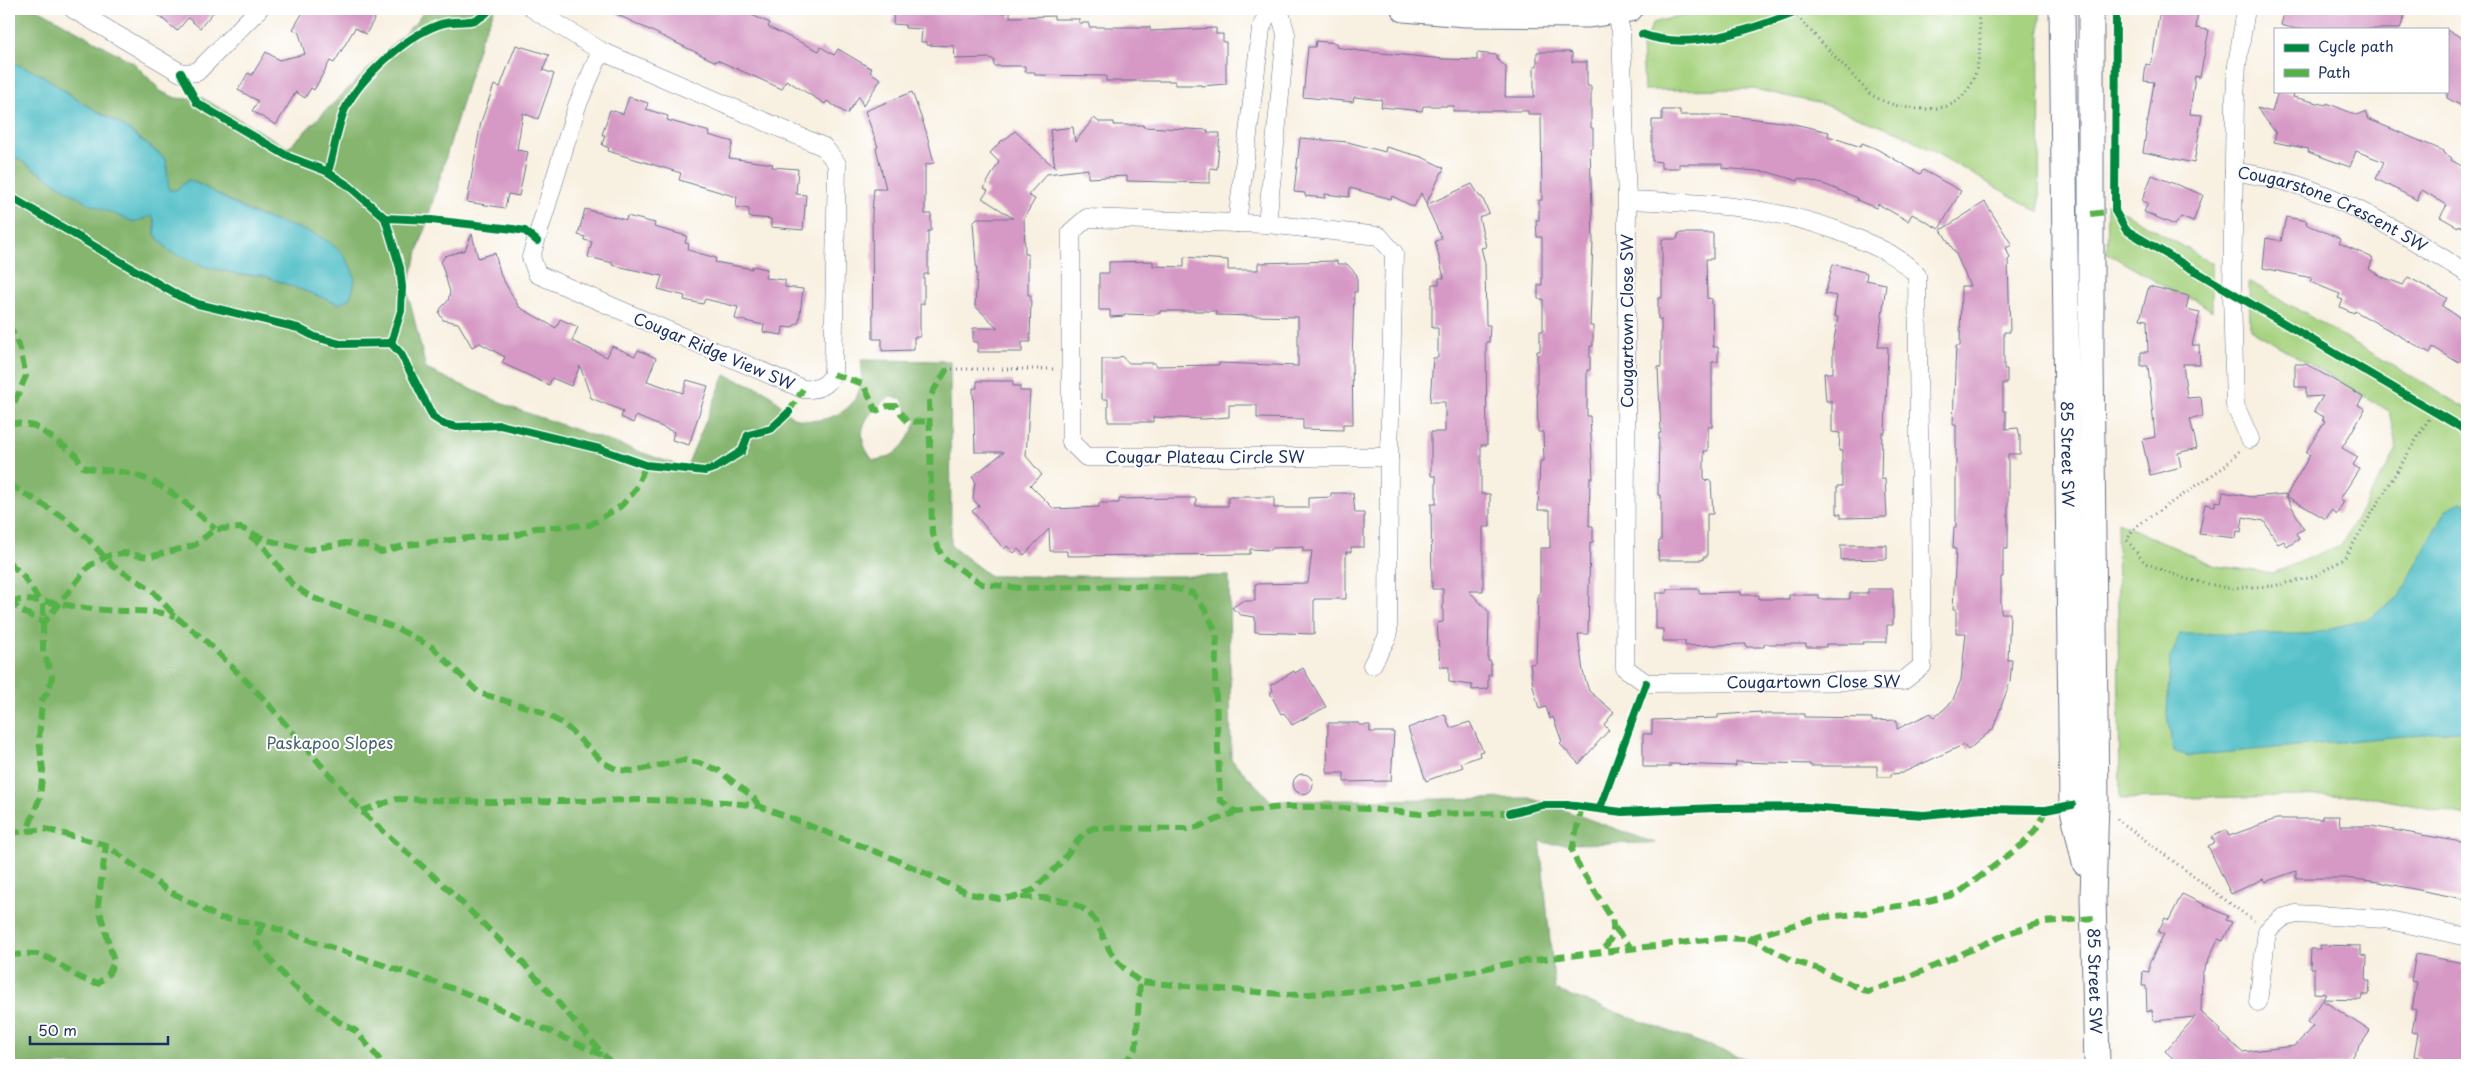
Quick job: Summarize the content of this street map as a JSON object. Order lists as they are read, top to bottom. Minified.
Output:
{"streets":{"street":["Cougarstone Crescent SW","Cougartown Close SW","Cougar Ridge View SW","85 Street SW","Cougar Plateau Circle SW"]},"parks":["Paskapoo Slopes"],"legend":["Cycle path","Path"],"scale_bar":"50 m"}
